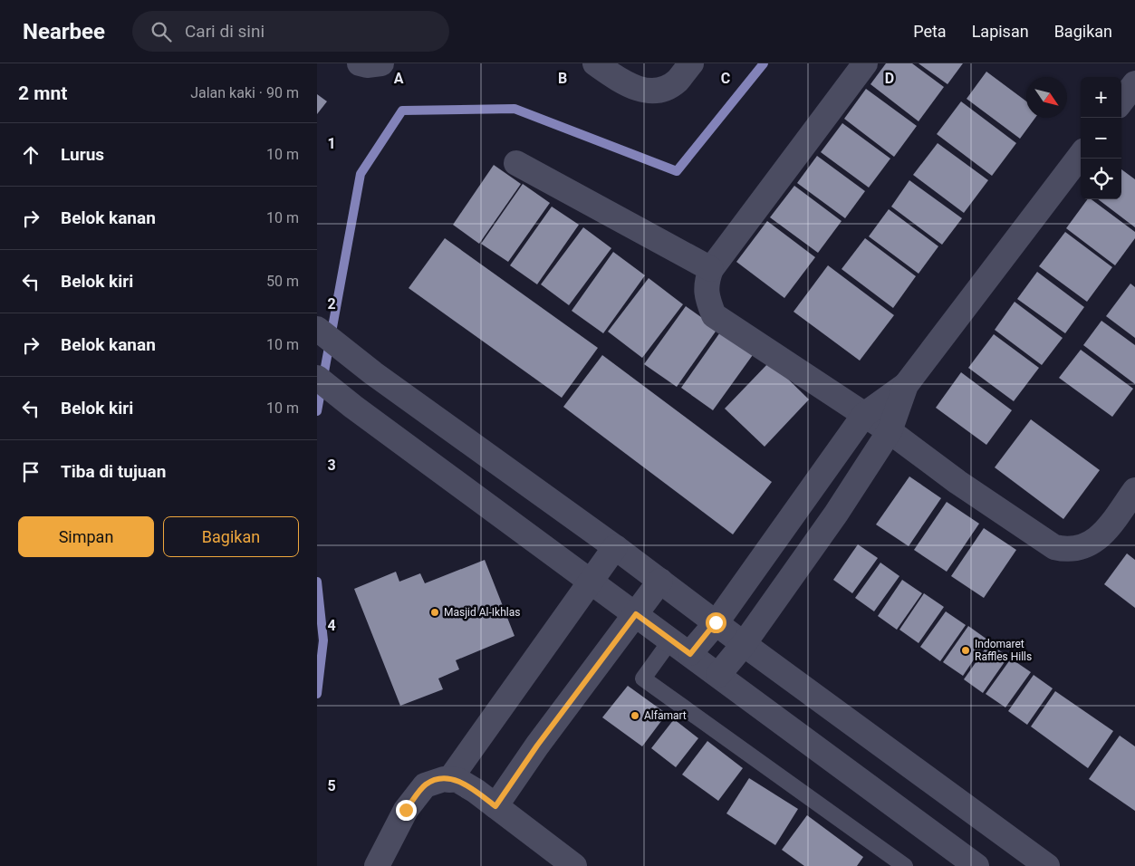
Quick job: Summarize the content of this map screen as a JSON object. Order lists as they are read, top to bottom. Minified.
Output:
{"places":["Masjid Al-Ikhlas","Indomaret Raffles Hills","Alfamart"],"north":"bottom right","page":{"header":"Nearbee","search":"Cari di sini","nav":["Peta","Lapisan","Bagikan"],"heading":["2 mnt","Jalan kaki · 90 m"],"map_buttons":["+","−"],"list":[["Lurus","10 m"],["Belok kanan","10 m"],["Belok kiri","50 m"],["Belok kanan","10 m"],["Belok kiri","10 m"],"Tiba di tujuan"],"buttons":["Simpan","Bagikan"]},"grid":{"columns":["A","B","C","D"],"rows":["1","2","3","4","5"]}}
